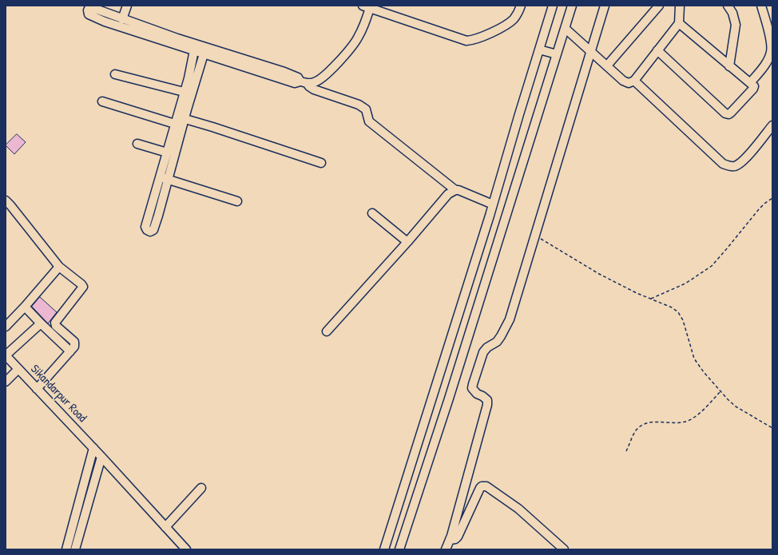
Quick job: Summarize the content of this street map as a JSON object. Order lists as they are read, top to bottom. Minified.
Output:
{"streets":{"street":["Sikandarpur Road"]}}
